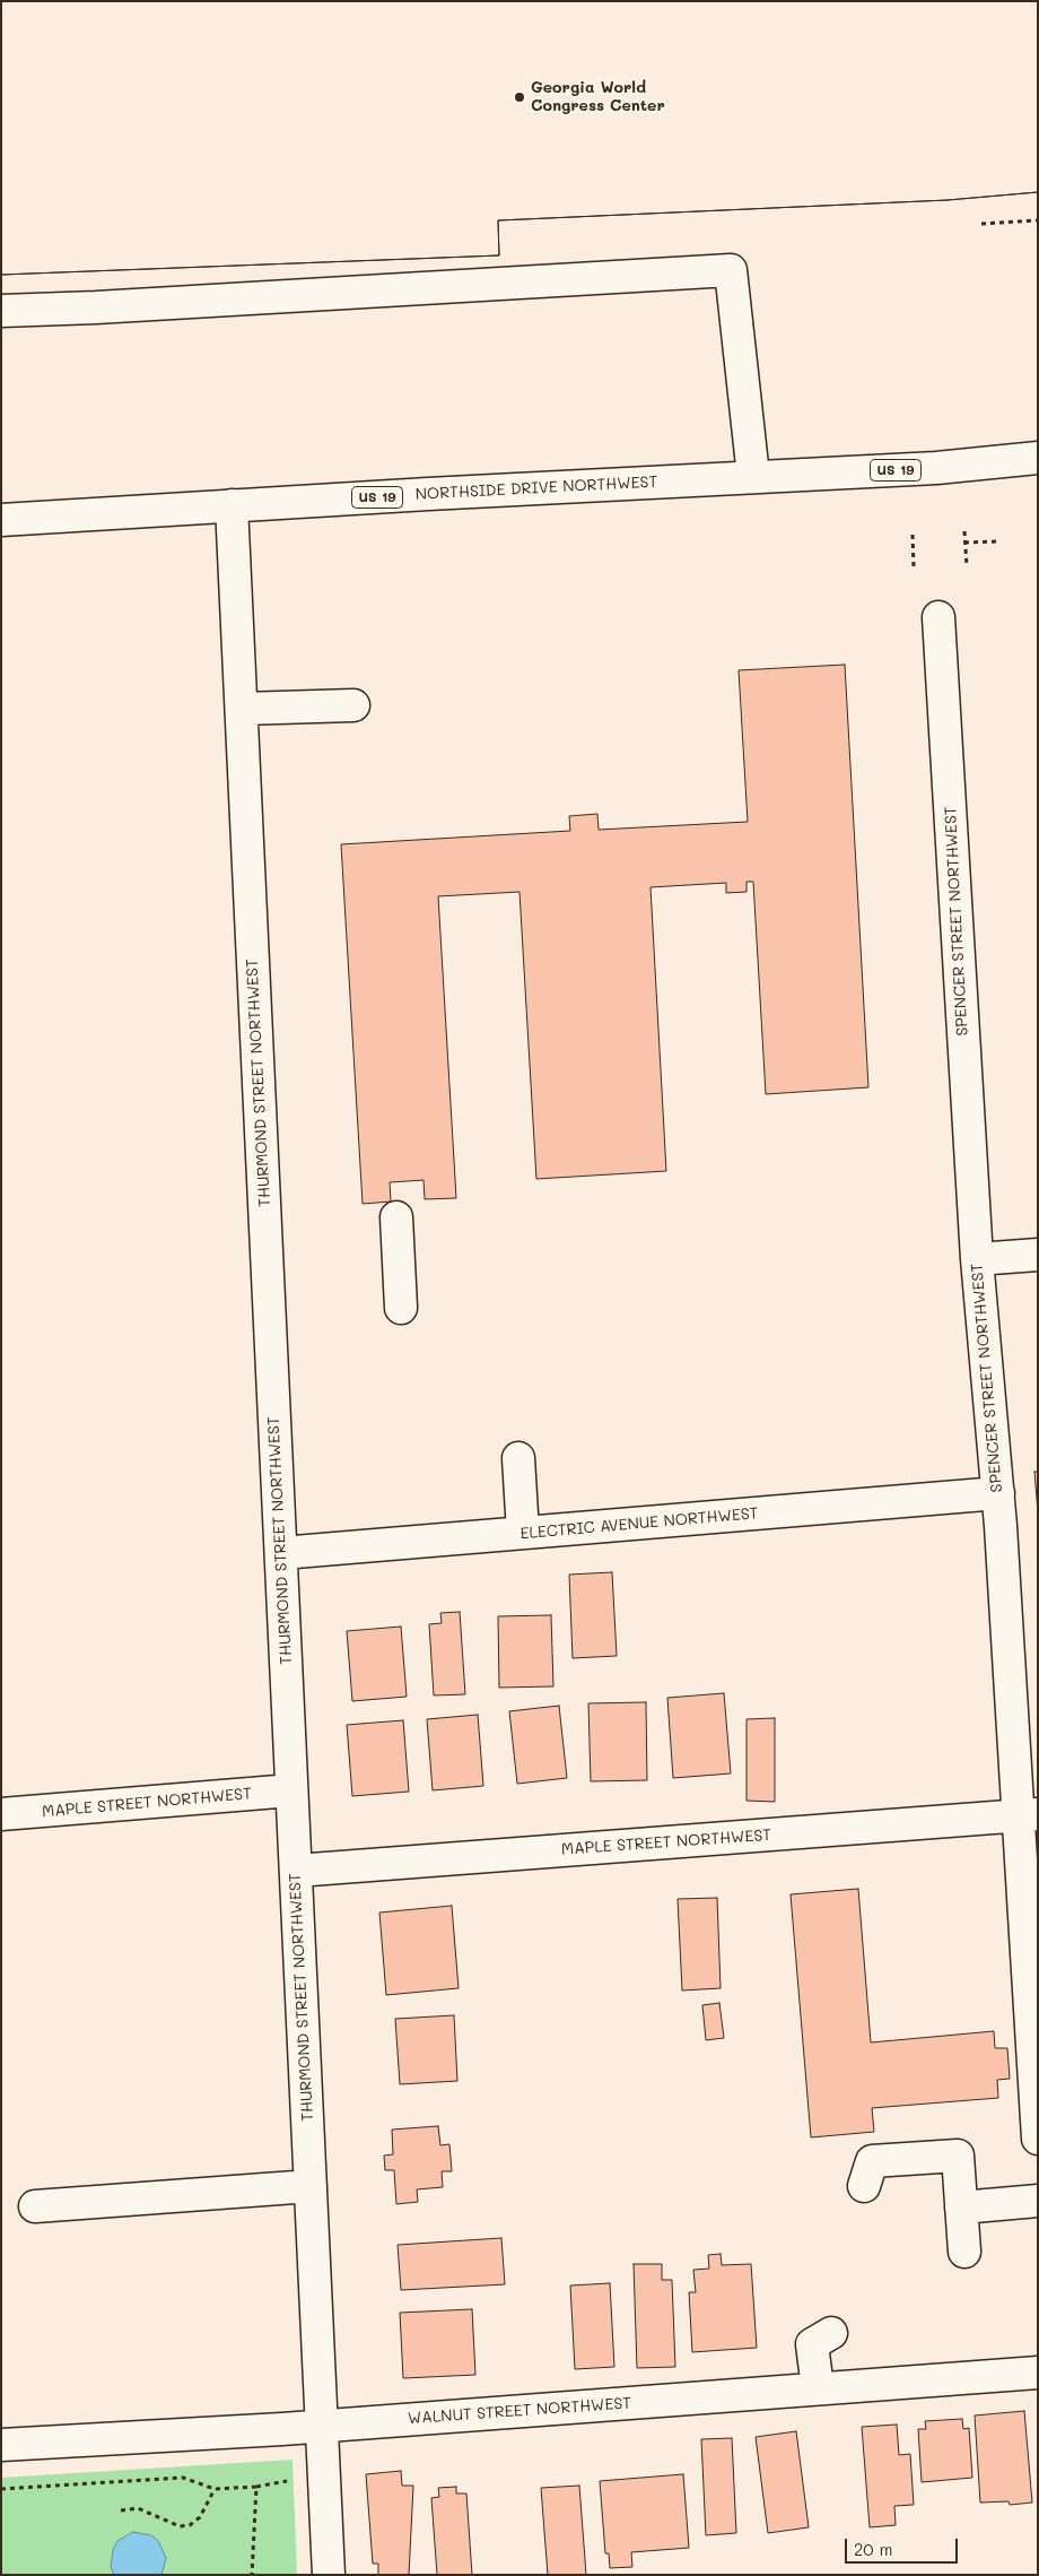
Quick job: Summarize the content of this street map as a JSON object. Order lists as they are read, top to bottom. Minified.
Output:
{"streets":{"street":["US 19","NORTHSIDE DRIVE NORTHWEST","SPENCER STREET NORTHWEST","THURMOND STREET NORTHWEST","ELECTRIC AVENUE NORTHWEST","MAPLE STREET NORTHWEST","WALNUT STREET NORTHWEST"]},"crossings":[["NORTHSIDE DRIVE NORTHWEST","THURMOND STREET NORTHWEST"],["SPENCER STREET NORTHWEST","ELECTRIC AVENUE NORTHWEST"],["SPENCER STREET NORTHWEST","MAPLE STREET NORTHWEST"],["THURMOND STREET NORTHWEST","ELECTRIC AVENUE NORTHWEST"],["THURMOND STREET NORTHWEST","MAPLE STREET NORTHWEST"],["THURMOND STREET NORTHWEST","WALNUT STREET NORTHWEST"]],"places":["Georgia World Congress Center"],"scale_bar":"20 m"}
